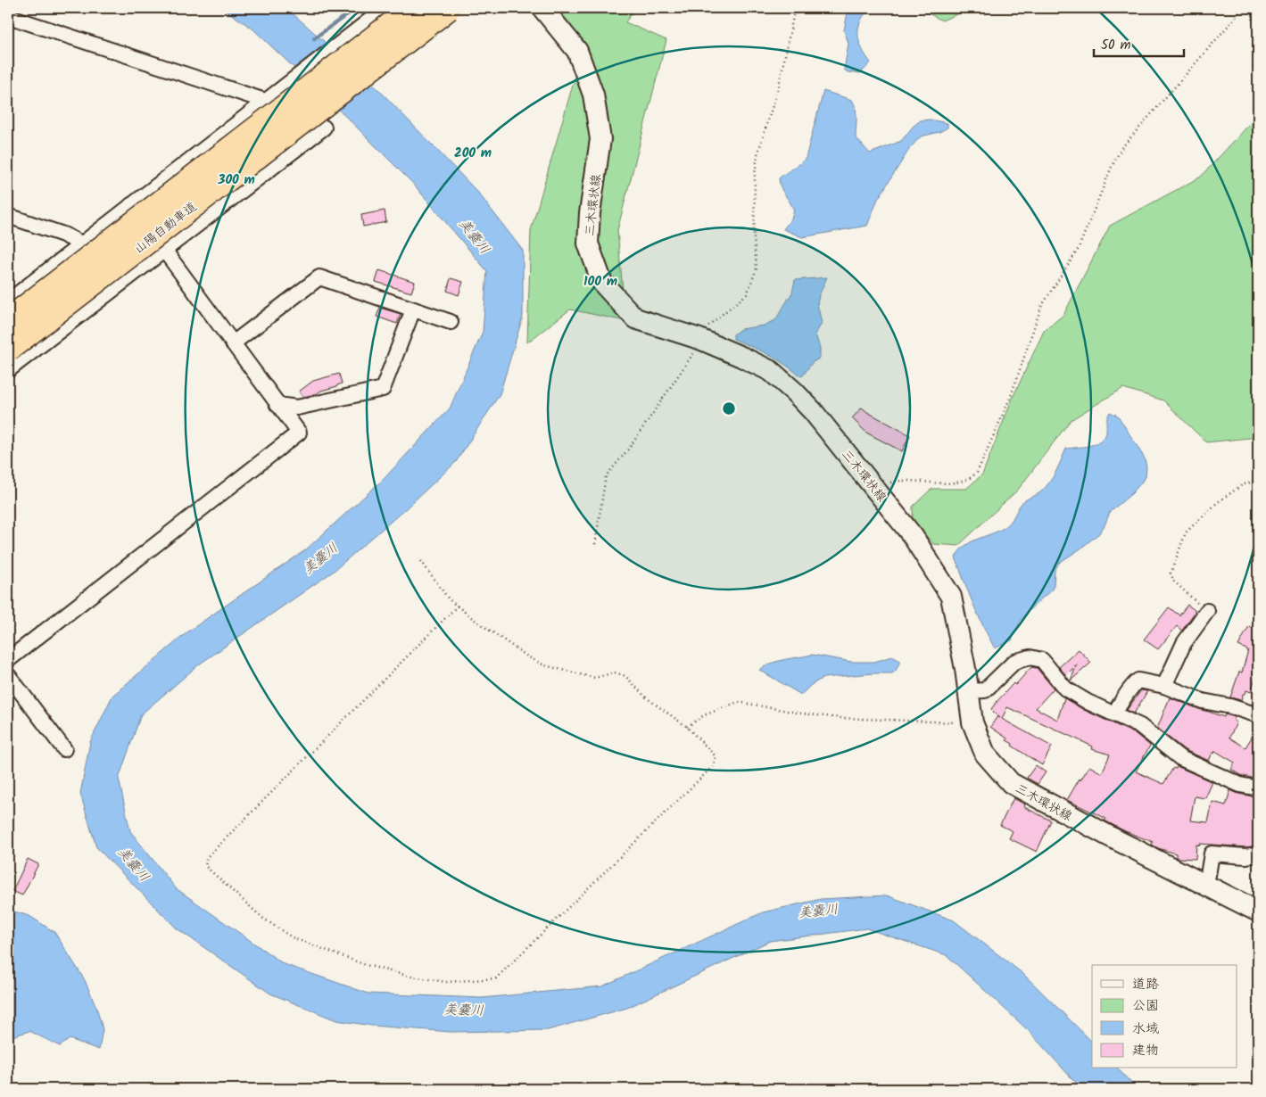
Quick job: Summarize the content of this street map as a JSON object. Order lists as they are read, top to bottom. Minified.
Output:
{"streets":{"highway":["山陽自動車道"],"main road":["三木環状線"]},"water":["美嚢川"],"legend":["道路","公園","水域","建物"],"scale_bar":"50 m","rings":["200 m","300 m","100 m"]}
